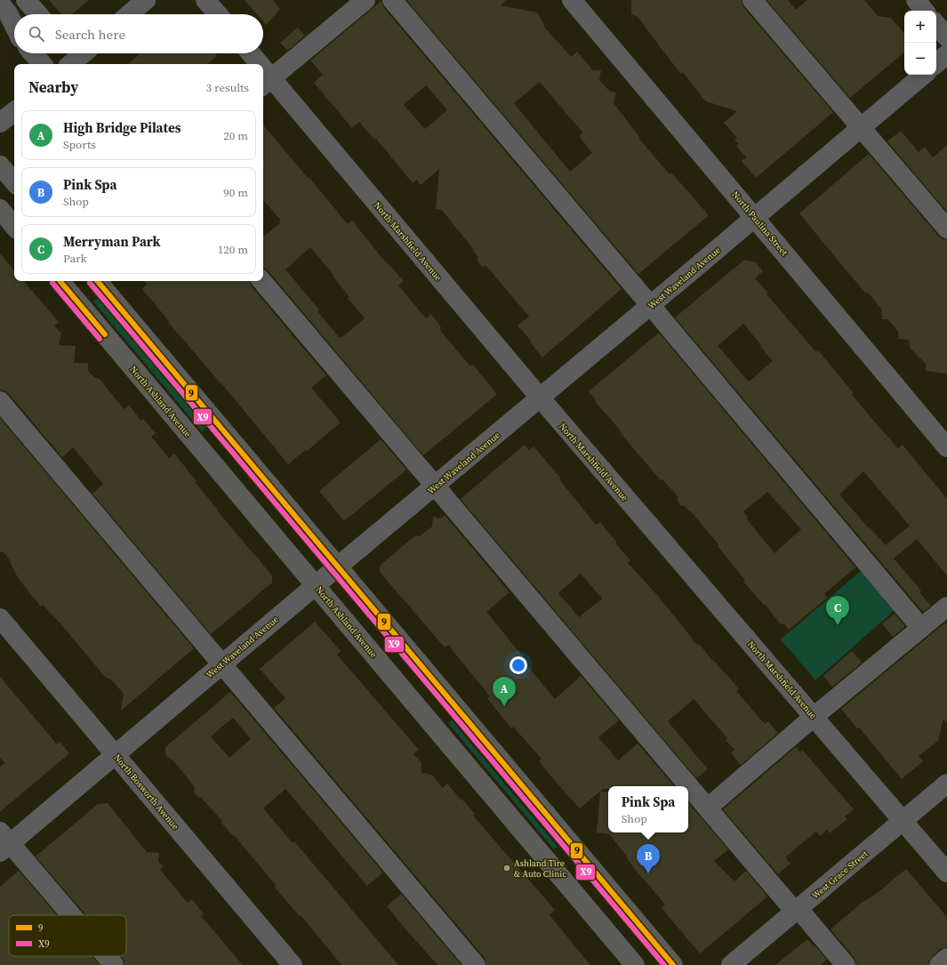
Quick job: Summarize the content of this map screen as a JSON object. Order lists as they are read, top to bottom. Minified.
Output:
{"streets":{"main road":["North Ashland Avenue"],"street":["North Paulina Street","North Marshfield Avenue","West Waveland Avenue","North Bosworth Avenue","West Grace Street"]},"crossings":[["North Paulina Street","West Waveland Avenue"],["North Marshfield Avenue","West Waveland Avenue"],["North Marshfield Avenue","West Grace Street"],["West Waveland Avenue","North Ashland Avenue"],["West Waveland Avenue","North Bosworth Avenue"]],"places":["Ashland Tire & Auto Clinic"],"lines":["transit line 9","transit line X9"],"legend":["9","X9"],"page":{"map_buttons":["+","−"],"search":"Search here","heading":["Nearby","3 results"],"list":[{"mark":"A","name":"High Bridge Pilates","note":"Sports","value":"20 m"},{"mark":"B","name":"Pink Spa","note":"Shop","value":"90 m"},{"mark":"C","name":"Merryman Park","note":"Park","value":"120 m"}],"pins":["C","A","B"],"popup":["Pink Spa","Shop"]}}
